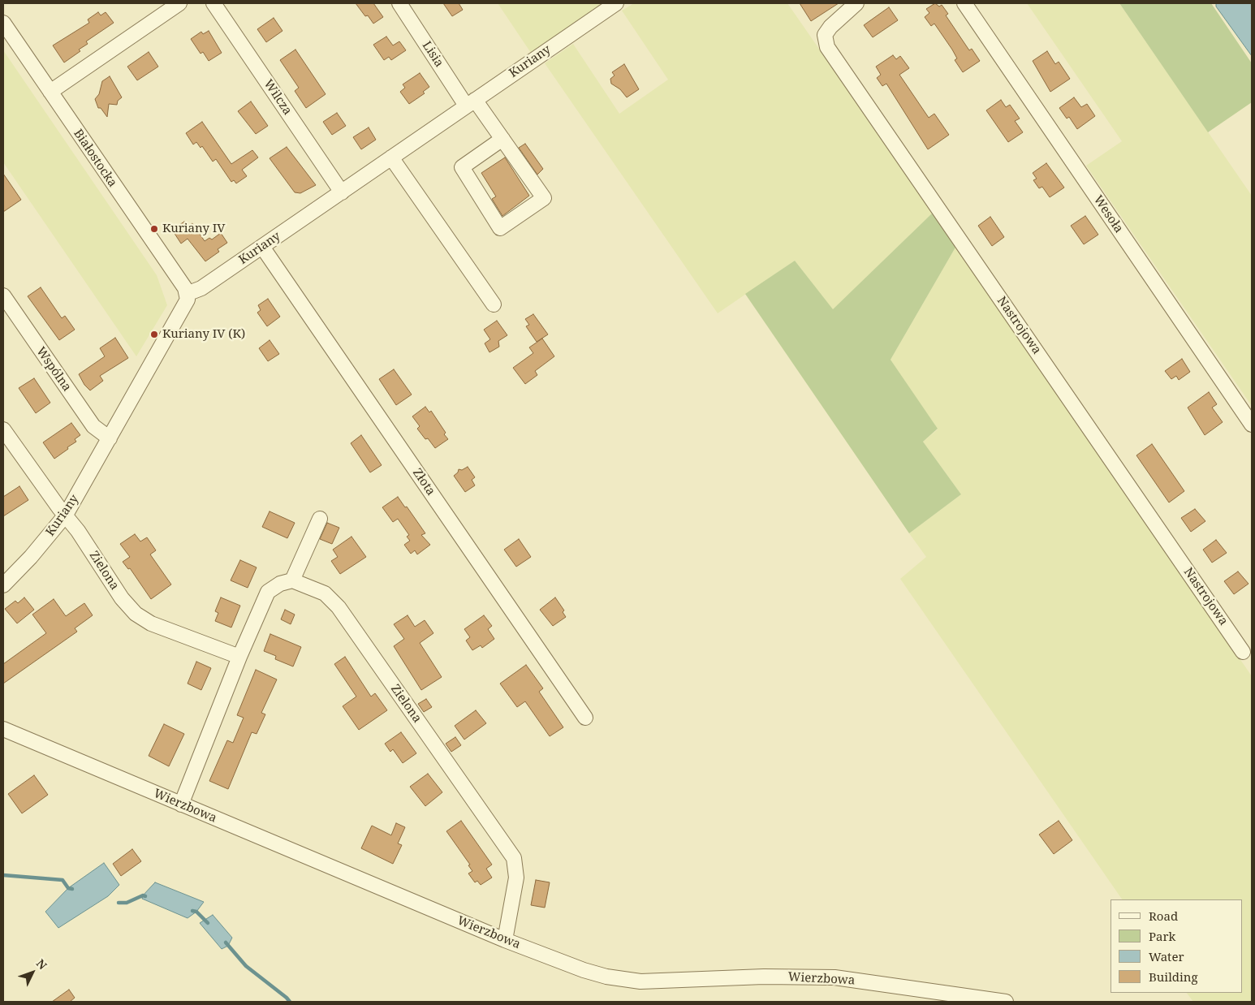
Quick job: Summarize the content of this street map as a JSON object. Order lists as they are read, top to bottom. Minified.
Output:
{"streets":{"street":["Lisia","Kuriany","Wilcza","Białostocka","Wesoła","Nastrojowa","Wspólna","Złota","Zielona","Wierzbowa"]},"crossings":[["Lisia","Kuriany"],["Kuriany","Wilcza"],["Kuriany","Białostocka"],["Kuriany","Wspólna"],["Kuriany","Złota"],["Kuriany","Zielona"],["Zielona","Wierzbowa"]],"places":["Kuriany IV","Kuriany IV (K)"],"legend":["Road","Park","Water","Building"],"north":"top right"}
